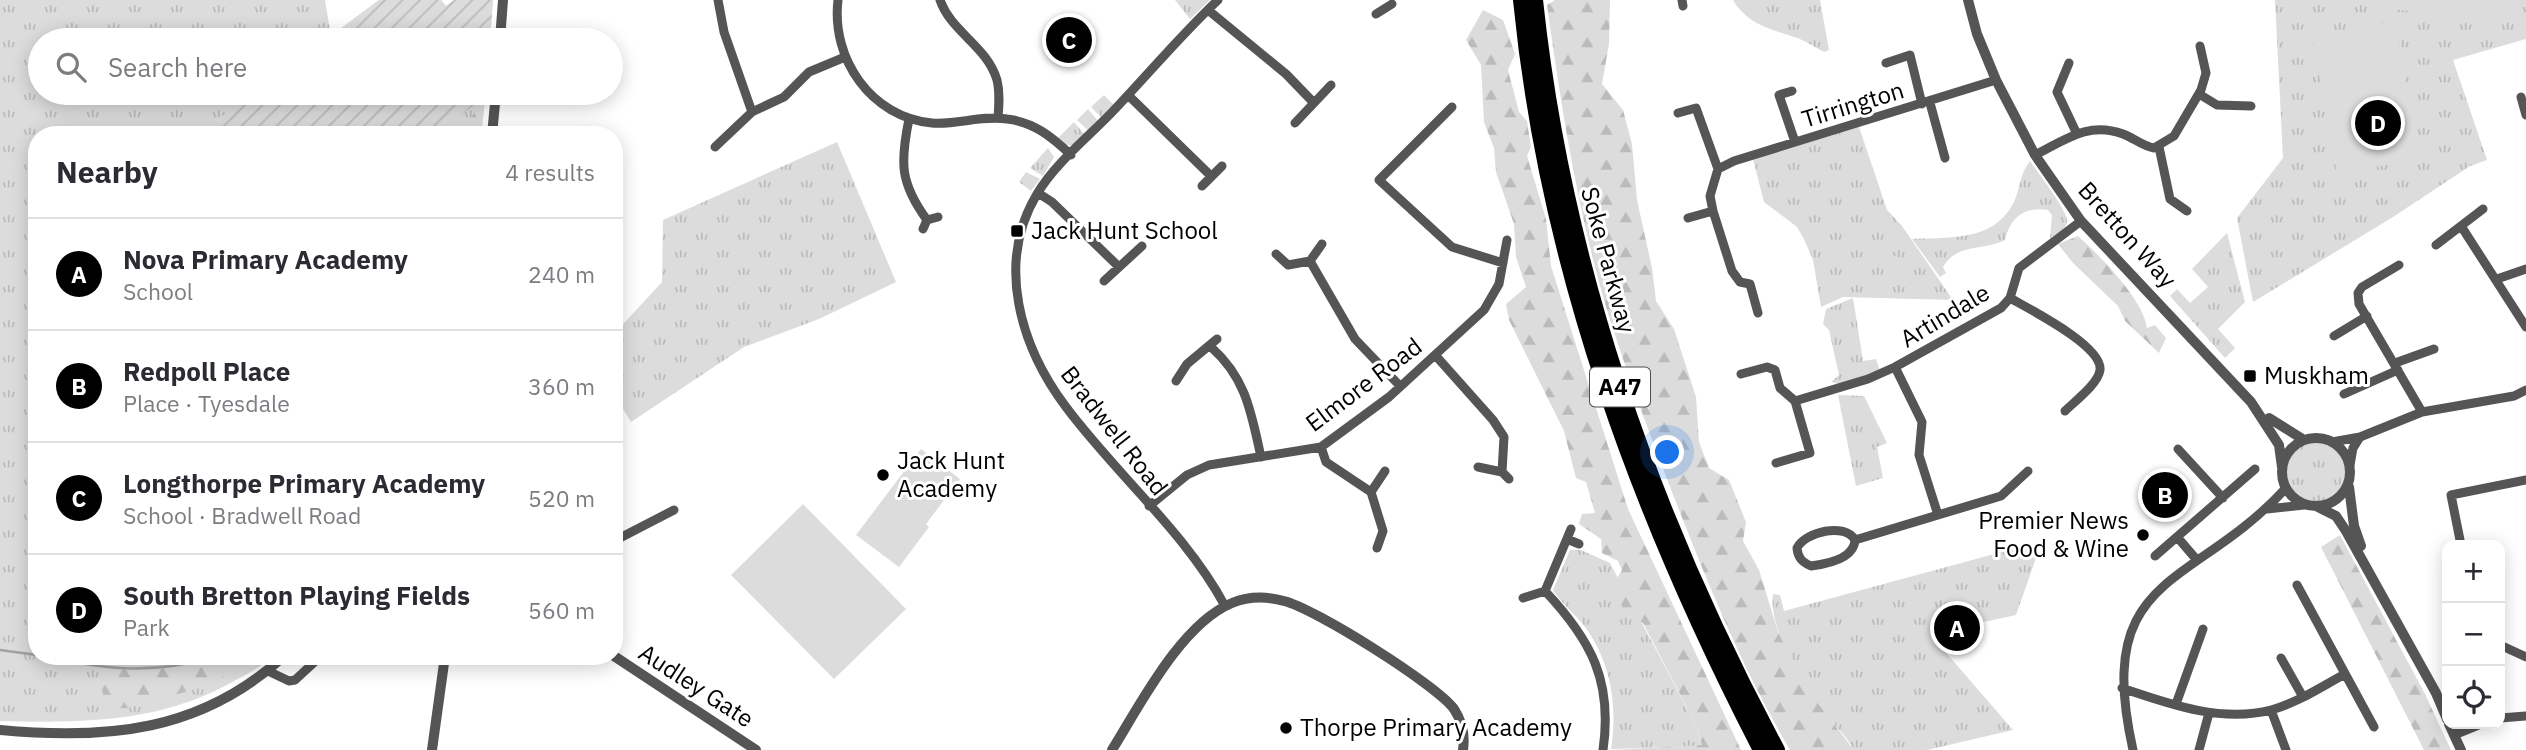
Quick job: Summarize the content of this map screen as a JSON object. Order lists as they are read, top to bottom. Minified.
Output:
{"streets":{"highway":["Soke Parkway","A47"],"street":["Tirrington","Bretton Way","Artindale","Elmore Road","Bradwell Road","Audley Gate"]},"crossings":[["Tirrington","Bretton Way"],["Bretton Way","Artindale"],["Elmore Road","Bradwell Road"]],"places":{"transit":["Jack Hunt School","Muskham"],"other":["Jack Hunt Academy","Premier News Food & Wine","Thorpe Primary Academy"]},"page":{"pins":["C","D","B","A"],"search":"Search here","heading":["Nearby","4 results"],"list":[{"mark":"A","name":"Nova Primary Academy","note":"School","value":"240 m"},{"mark":"B","name":"Redpoll Place","note":"Place · Tyesdale","value":"360 m"},{"mark":"C","name":"Longthorpe Primary Academy","note":"School · Bradwell Road","value":"520 m"},{"mark":"D","name":"South Bretton Playing Fields","note":"Park","value":"560 m"}],"map_buttons":["+","−"]}}
